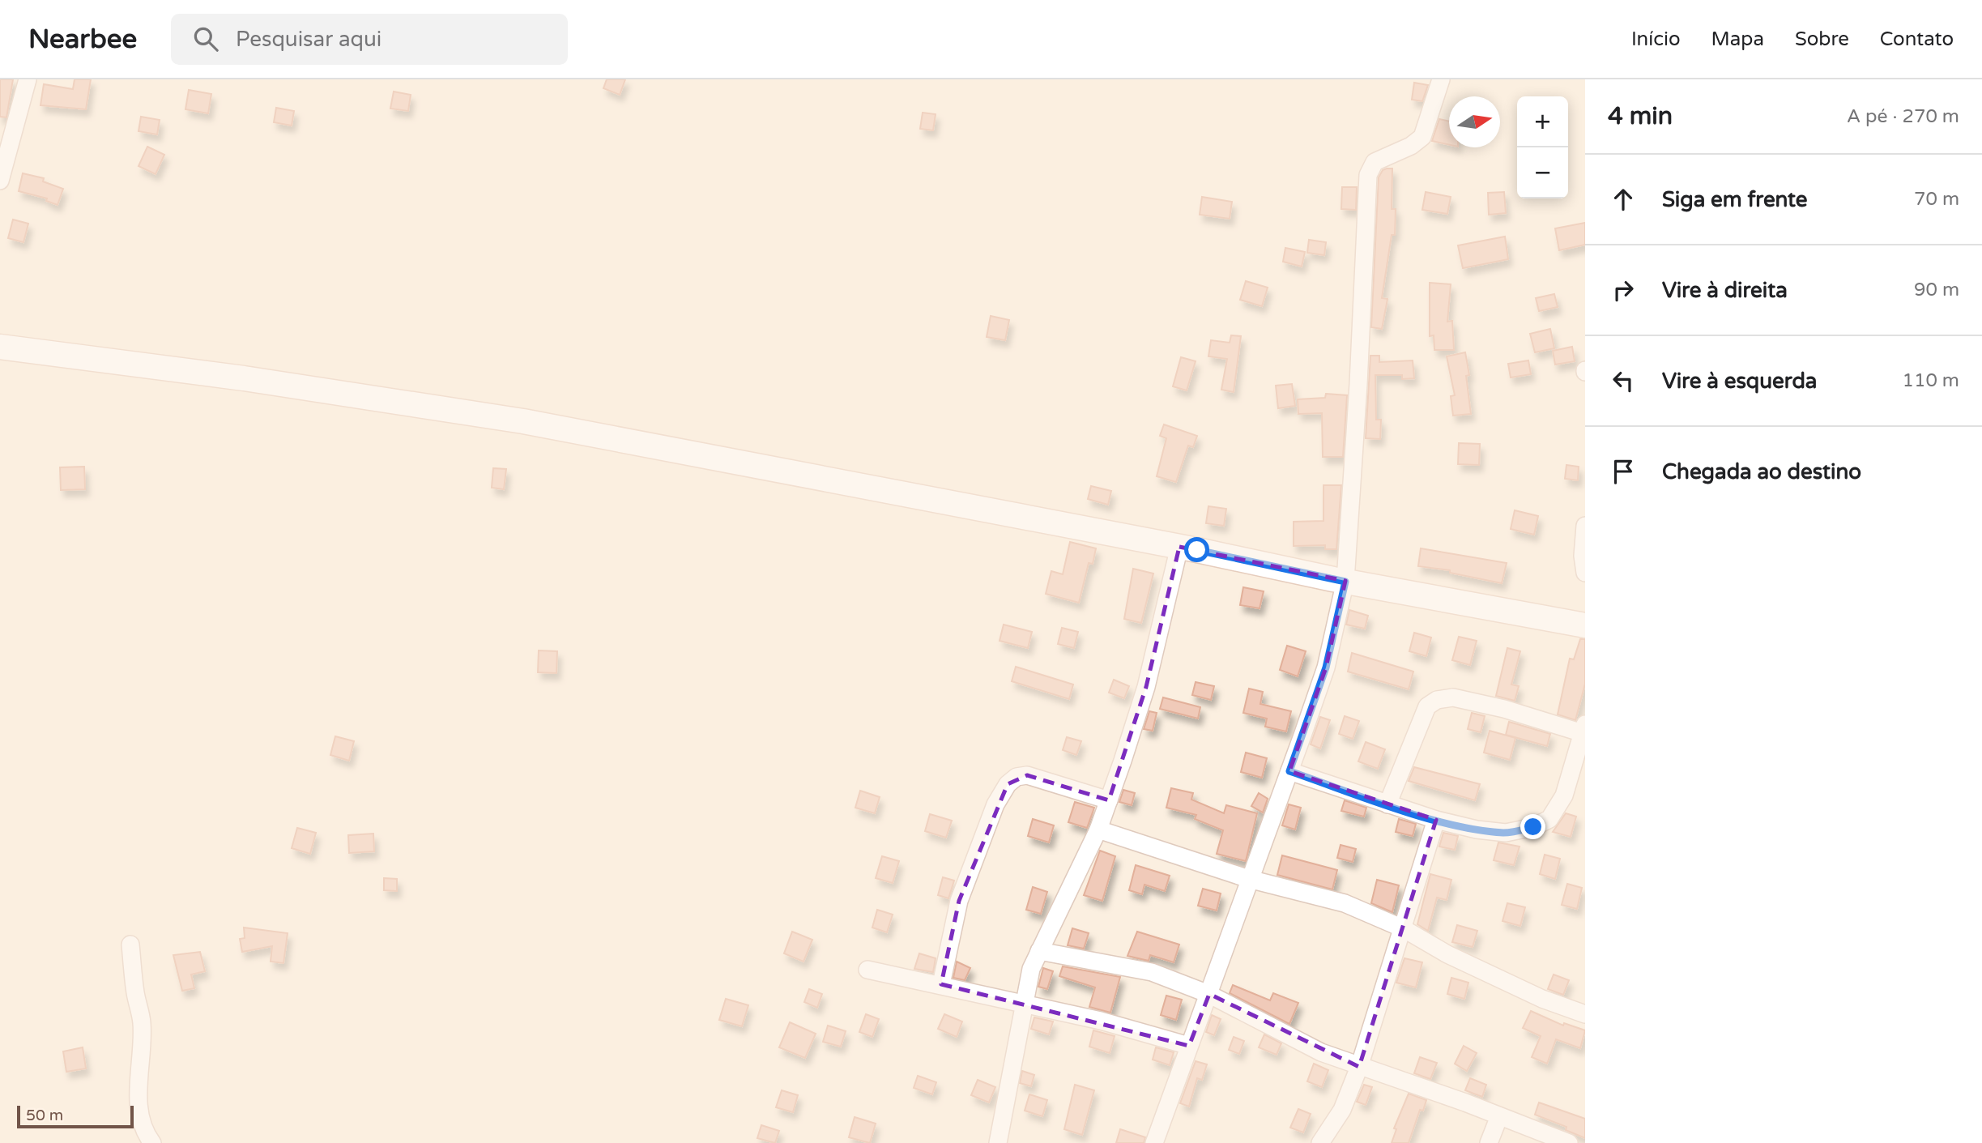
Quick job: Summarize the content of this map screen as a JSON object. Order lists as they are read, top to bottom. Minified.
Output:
{"scale_bar":"50 m","north":"right","page":{"header":"Nearbee","search":"Pesquisar aqui","nav":["Início","Mapa","Sobre","Contato"],"heading":["4 min","A pé · 270 m"],"map_buttons":["+","−"],"list":[["Siga em frente","70 m"],["Vire à direita","90 m"],["Vire à esquerda","110 m"],"Chegada ao destino"],"scale":"50 m"}}
